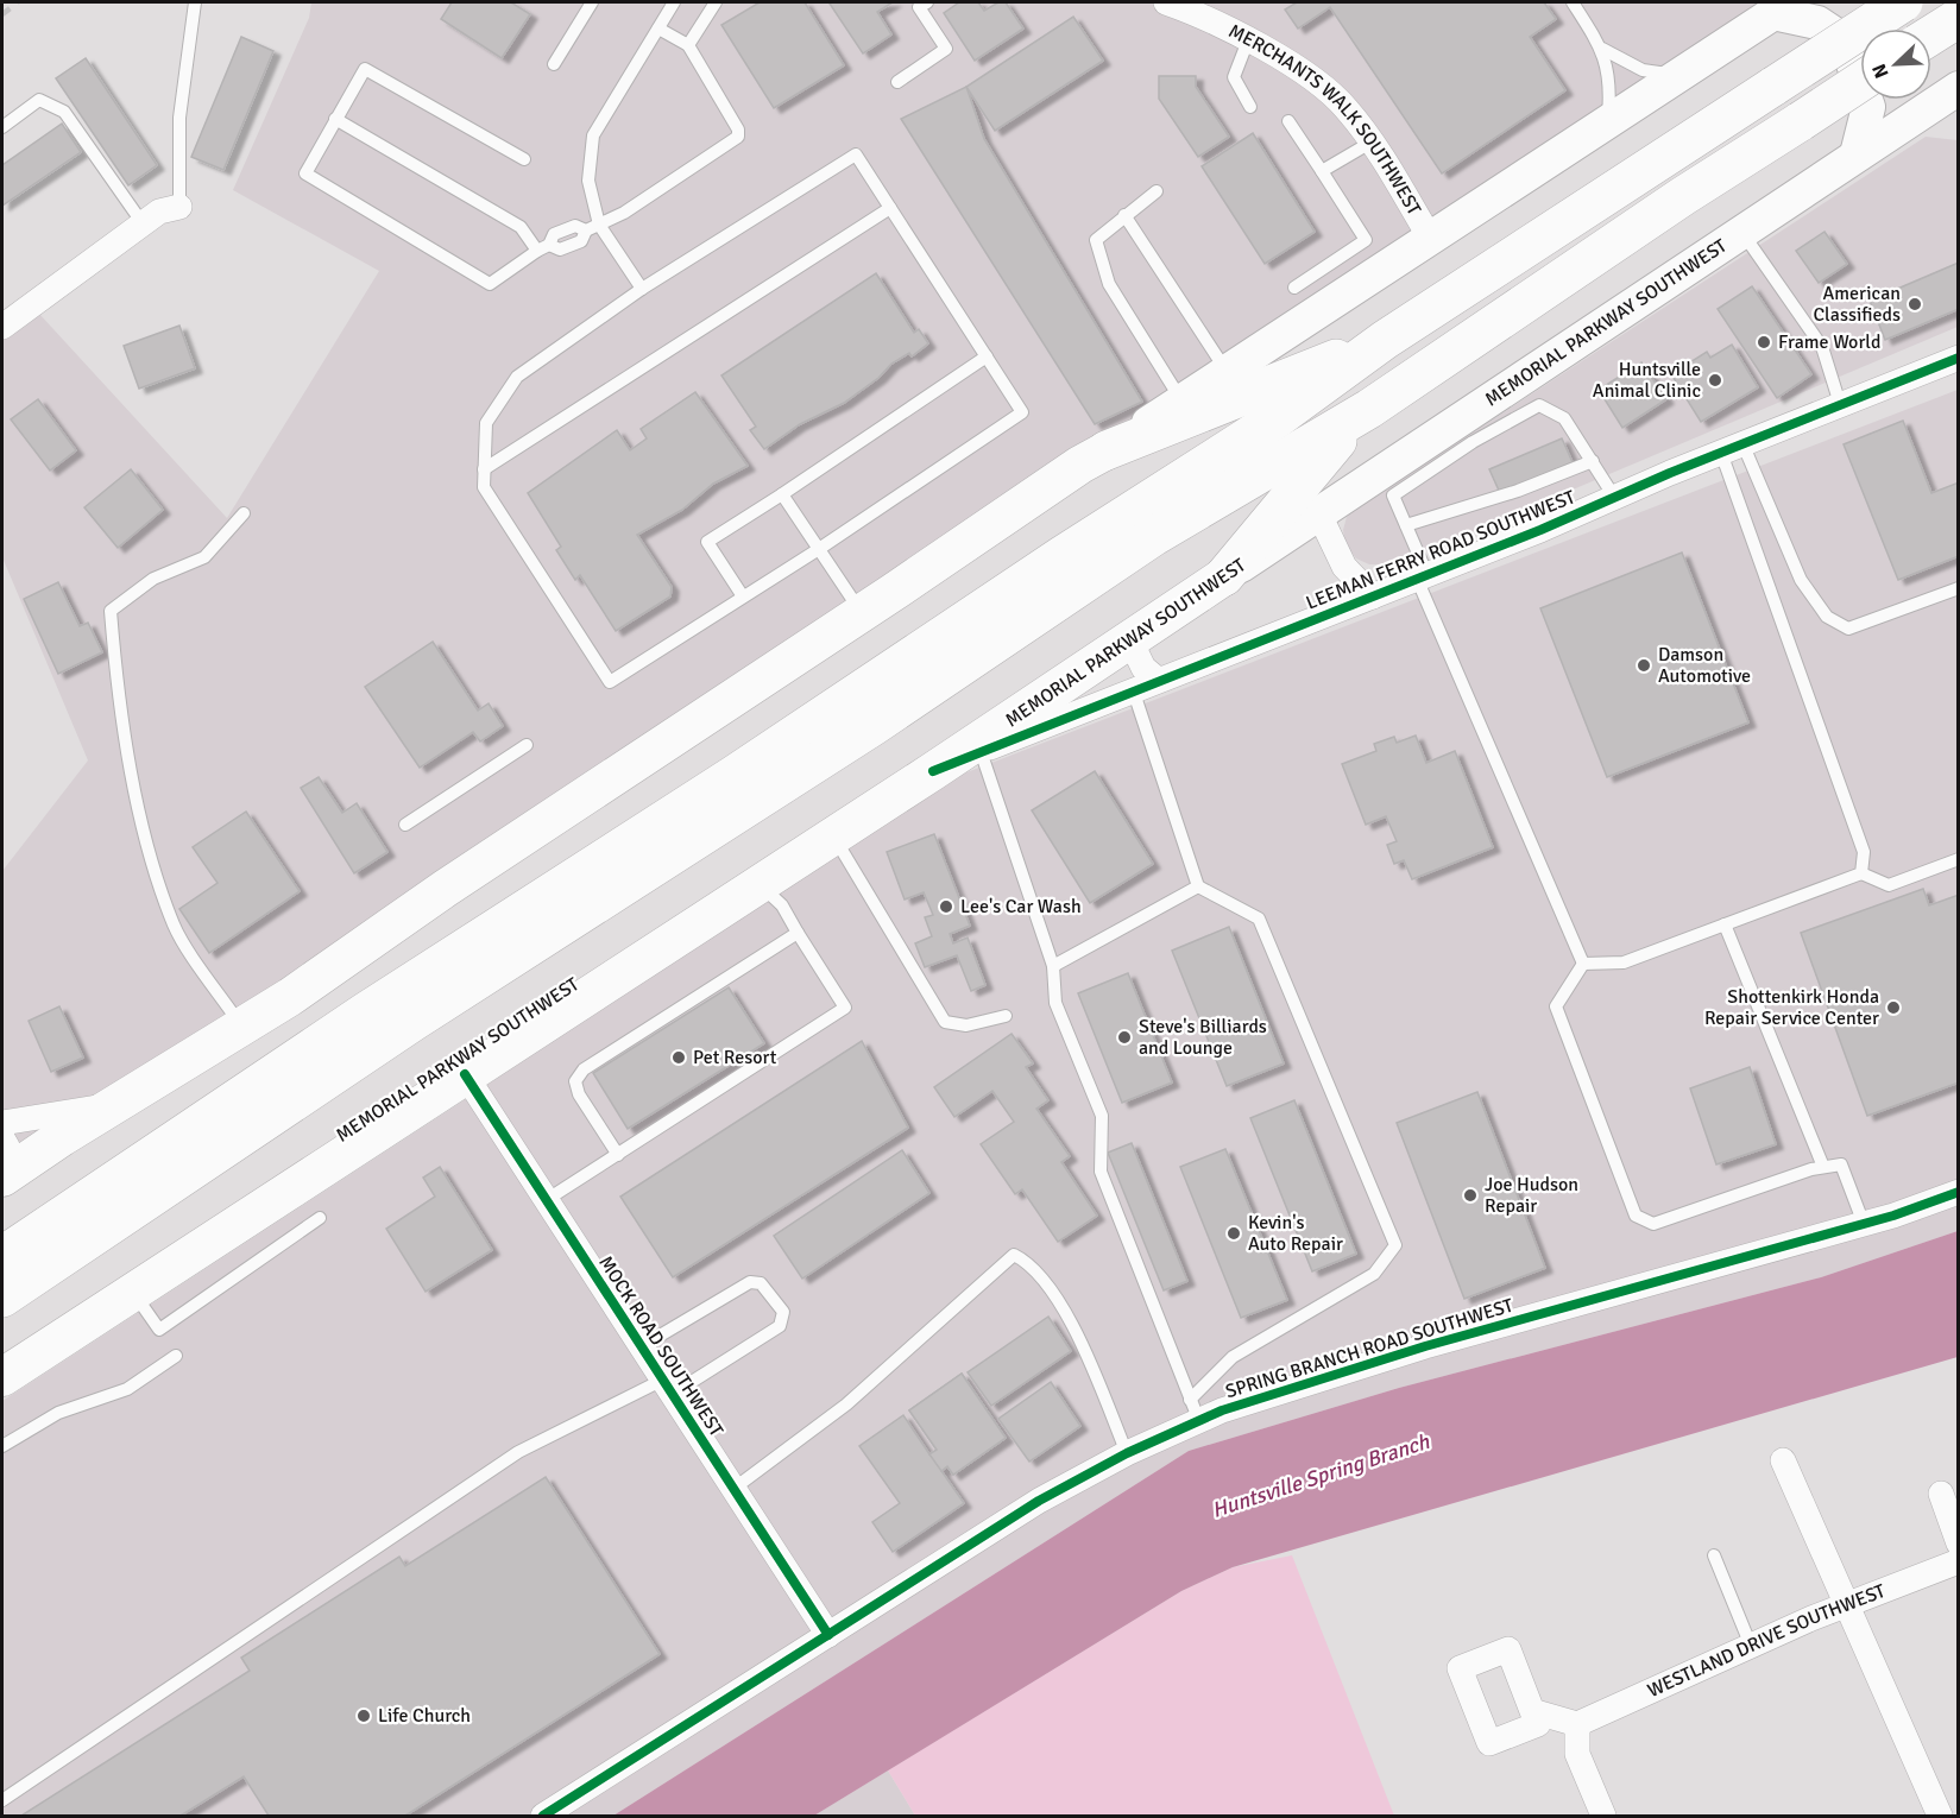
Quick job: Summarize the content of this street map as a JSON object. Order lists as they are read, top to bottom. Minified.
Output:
{"streets":{"main road":["MEMORIAL PARKWAY SOUTHWEST"],"street":["MERCHANTS WALK SOUTHWEST","LEEMAN FERRY ROAD SOUTHWEST","MOCK ROAD SOUTHWEST","SPRING BRANCH ROAD SOUTHWEST","WESTLAND DRIVE SOUTHWEST"]},"crossings":[["MEMORIAL PARKWAY SOUTHWEST","LEEMAN FERRY ROAD SOUTHWEST"],["MEMORIAL PARKWAY SOUTHWEST","MOCK ROAD SOUTHWEST"],["MOCK ROAD SOUTHWEST","SPRING BRANCH ROAD SOUTHWEST"]],"water":["Huntsville Spring Branch"],"places":["American Classifieds","Frame World","Huntsville Animal Clinic","Damson Automotive","Lee's Car Wash","Shottenkirk Honda Repair Service Center","Steve's Billiards and Lounge","Pet Resort","Joe Hudson Repair","Kevin's Auto Repair","Life Church"],"north":"bottom left"}
